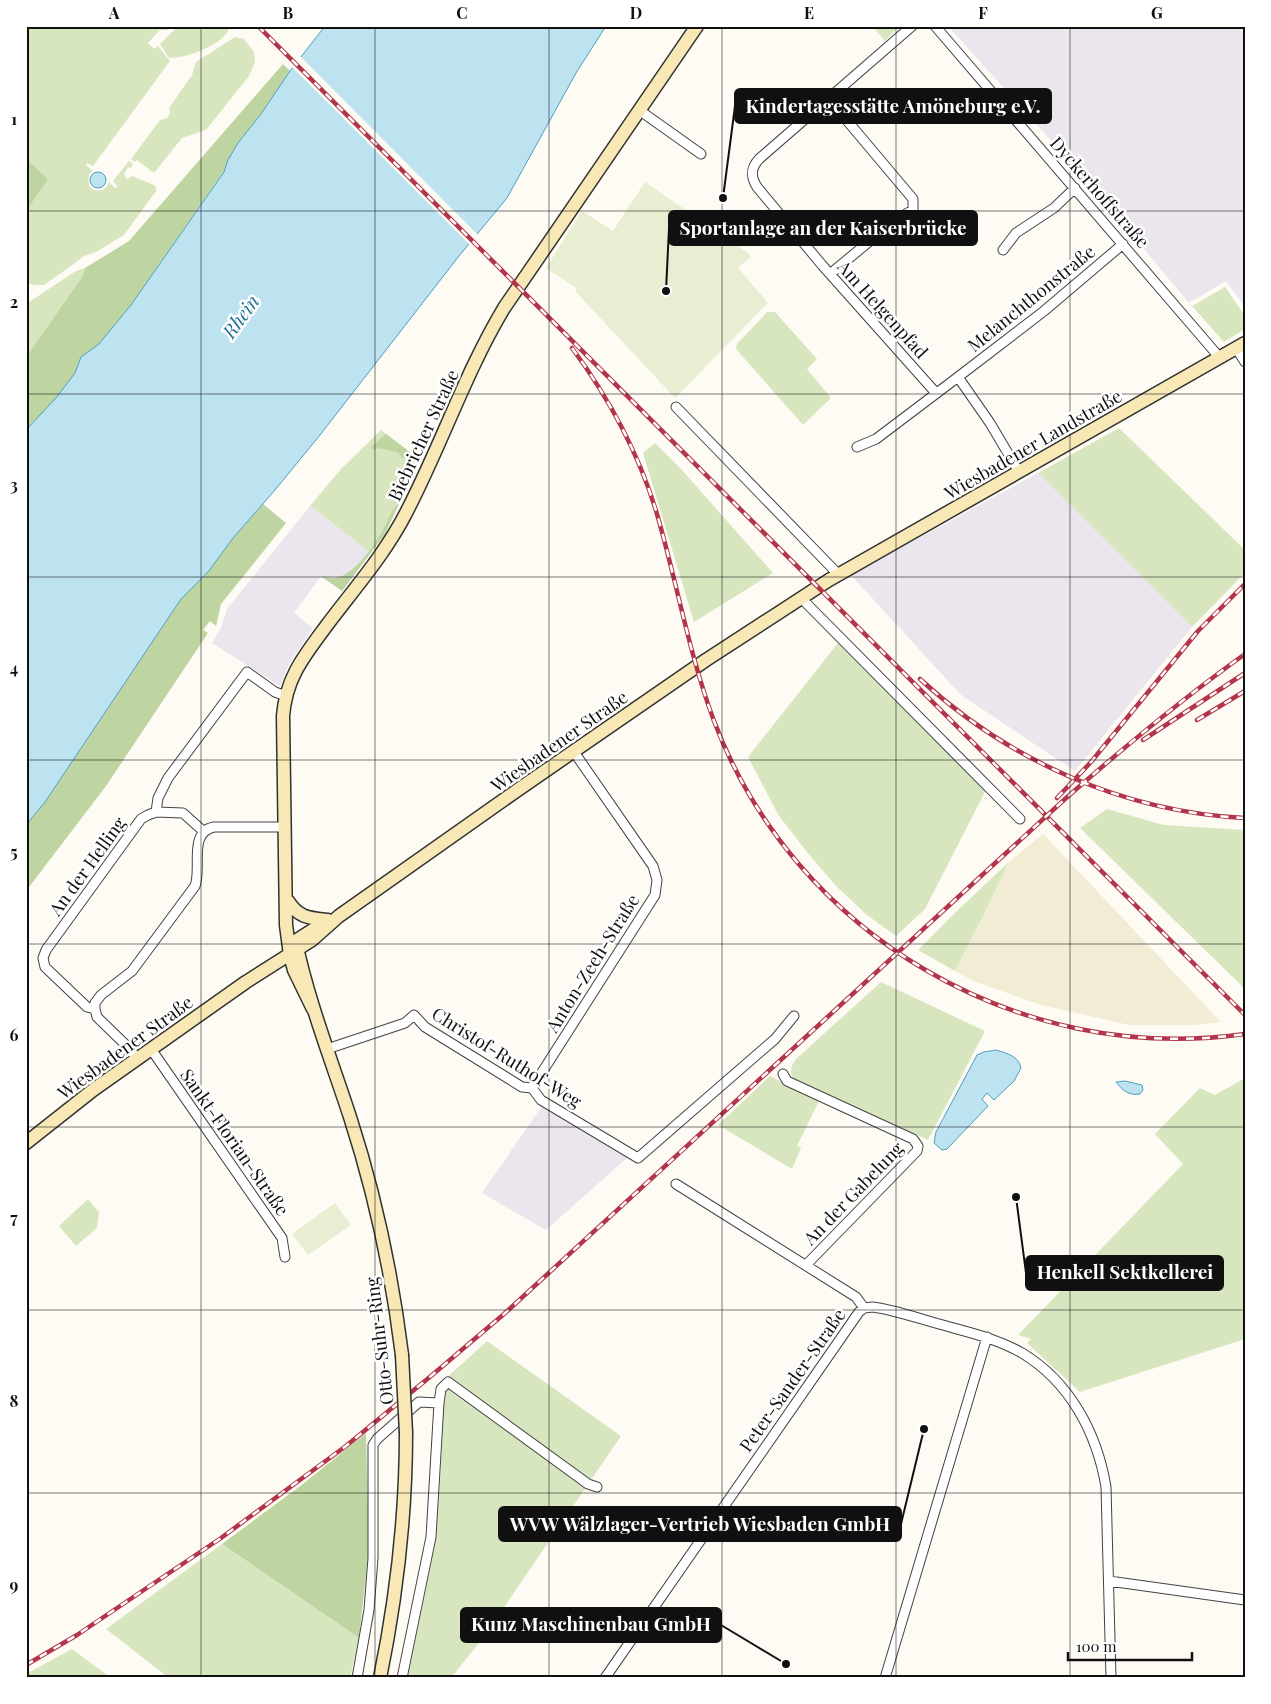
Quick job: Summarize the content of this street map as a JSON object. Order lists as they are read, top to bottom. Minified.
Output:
{"streets":{"street":["Dyckerhoffstraße","Melanchthonstraße","Am Helgenpfad","Biebricher Straße","Wiesbadener Landstraße","Wiesbadener Straße","An der Helling","Anton-Zeeh-Straße","Christof-Ruthof-Weg","Sankt-Florian-Straße","An der Gabelung","Otto-Suhr-Ring","Peter-Sander-Straße"]},"crossings":[["Dyckerhoffstraße","Melanchthonstraße"],["Dyckerhoffstraße","Wiesbadener Landstraße"],["Melanchthonstraße","Am Helgenpfad"],["Biebricher Straße","Wiesbadener Straße"],["Biebricher Straße","Otto-Suhr-Ring"],["Wiesbadener Landstraße","Wiesbadener Straße"],["Wiesbadener Straße","An der Helling"],["Wiesbadener Straße","Anton-Zeeh-Straße"],["Wiesbadener Straße","Sankt-Florian-Straße"],["Wiesbadener Straße","Otto-Suhr-Ring"],["Anton-Zeeh-Straße","Christof-Ruthof-Weg"],["Christof-Ruthof-Weg","Otto-Suhr-Ring"],["An der Gabelung","Peter-Sander-Straße"]],"water":["Rhein"],"places":["Kindertagesstätte Amöneburg e.V.","Sportanlage an der Kaiserbrücke","Henkell Sektkellerei","WVW Wälzlager-Vertrieb Wiesbaden GmbH","Kunz Maschinenbau GmbH"],"scale_bar":"100 m","grid":{"columns":["A","B","C","D","E","F","G"],"rows":["1","2","3","4","5","6","7","8","9"]}}
